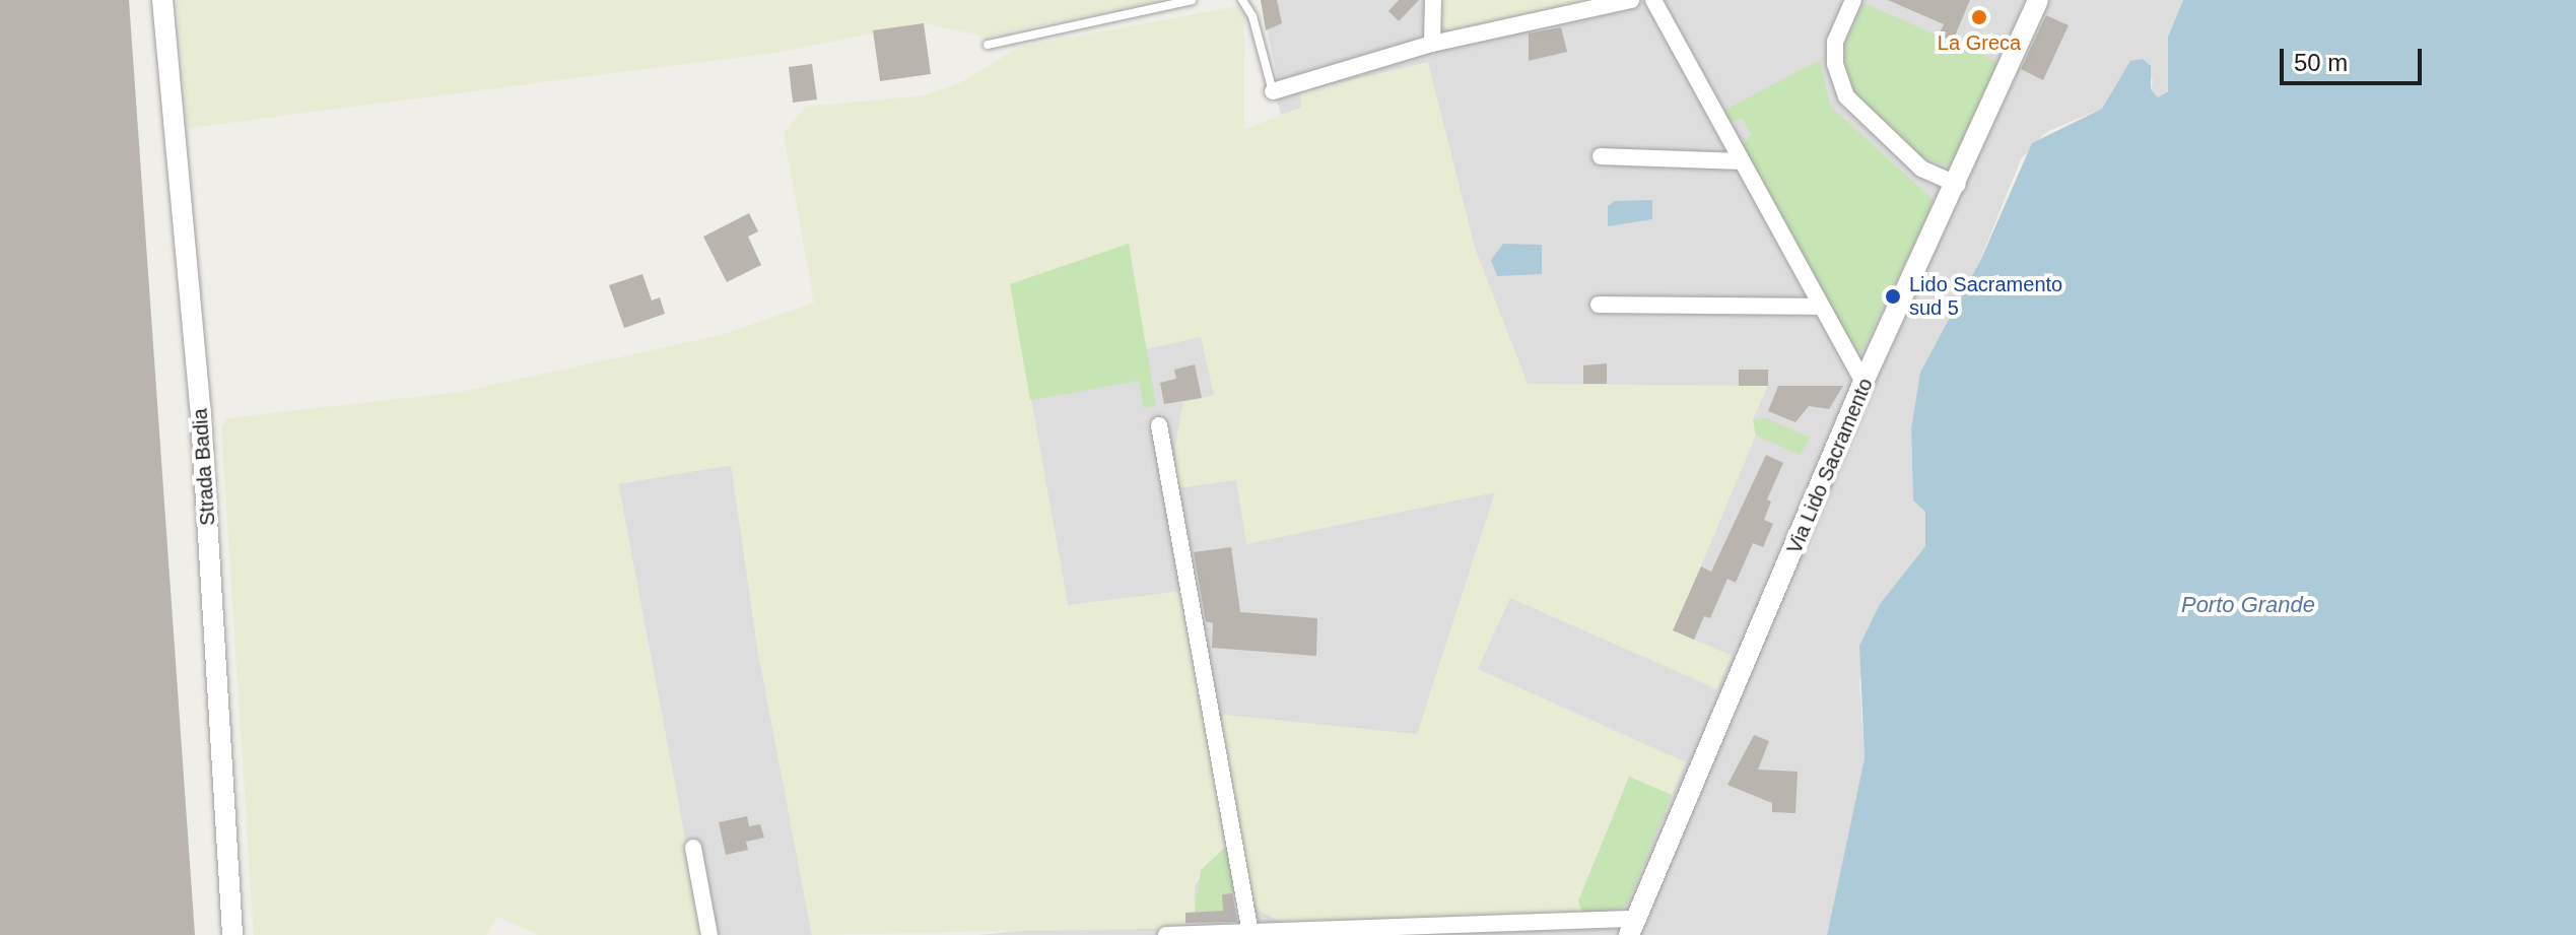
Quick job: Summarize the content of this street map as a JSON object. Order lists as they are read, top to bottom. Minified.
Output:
{"streets":{"street":["Via Lido Sacramento","Strada Badia"]},"water":["Porto Grande"],"places":["La Greca","Lido Sacramento sud 5"],"scale_bar":"50 m"}
